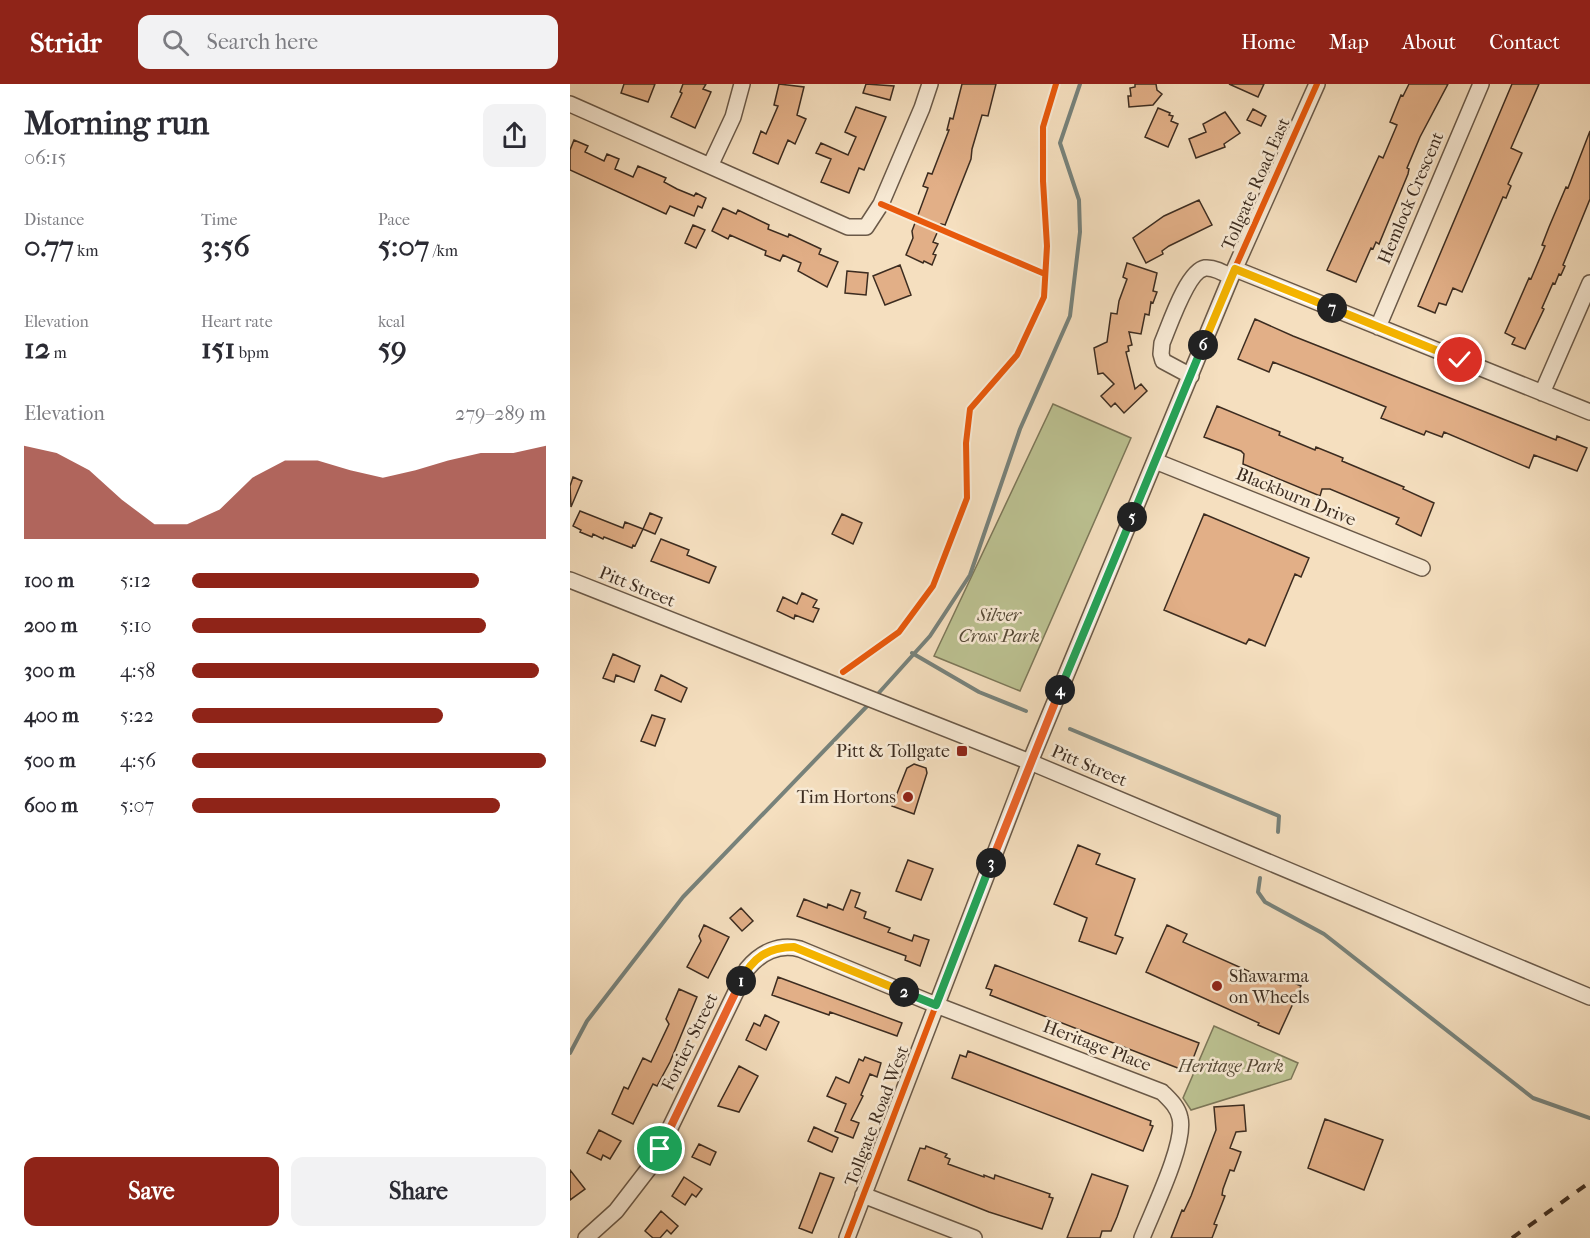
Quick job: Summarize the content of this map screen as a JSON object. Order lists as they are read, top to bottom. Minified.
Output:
{"streets":{"street":["Tollgate Road East","Hemlock Crescent","Blackburn Drive","Pitt Street","Fortier Street","Heritage Place","Tollgate Road West"]},"crossings":[["Tollgate Road East","Blackburn Drive"],["Tollgate Road East","Pitt Street"],["Tollgate Road East","Tollgate Road West"],["Pitt Street","Tollgate Road West"],["Fortier Street","Heritage Place"],["Fortier Street","Tollgate Road West"],["Heritage Place","Tollgate Road West"]],"parks":["Silver Cross Park","Heritage Park"],"places":{"transit":["Pitt & Tollgate"],"other":["Tim Hortons","Shawarma on Wheels"]},"page":{"header":"Stridr","search":"Search here","nav":["Home","Map","About","Contact"],"heading":["Morning run","06:15"],"stats":[["Distance","0.77 km"],["Time","3:56"],["Pace","5:07 /km"],["Elevation","12 m"],["Heart rate","151 bpm"],["kcal","59"]],"pins":["7","6","5","4","3","1","2"],"chart":["Elevation","279–289 m"],"list":[{"name":"100 m","note":"5:12"},{"name":"200 m","note":"5:10"},{"name":"300 m","note":"4:58"},{"name":"400 m","note":"5:22"},{"name":"500 m","note":"4:56"},{"name":"600 m","note":"5:07"}],"buttons":["Save","Share"]}}
